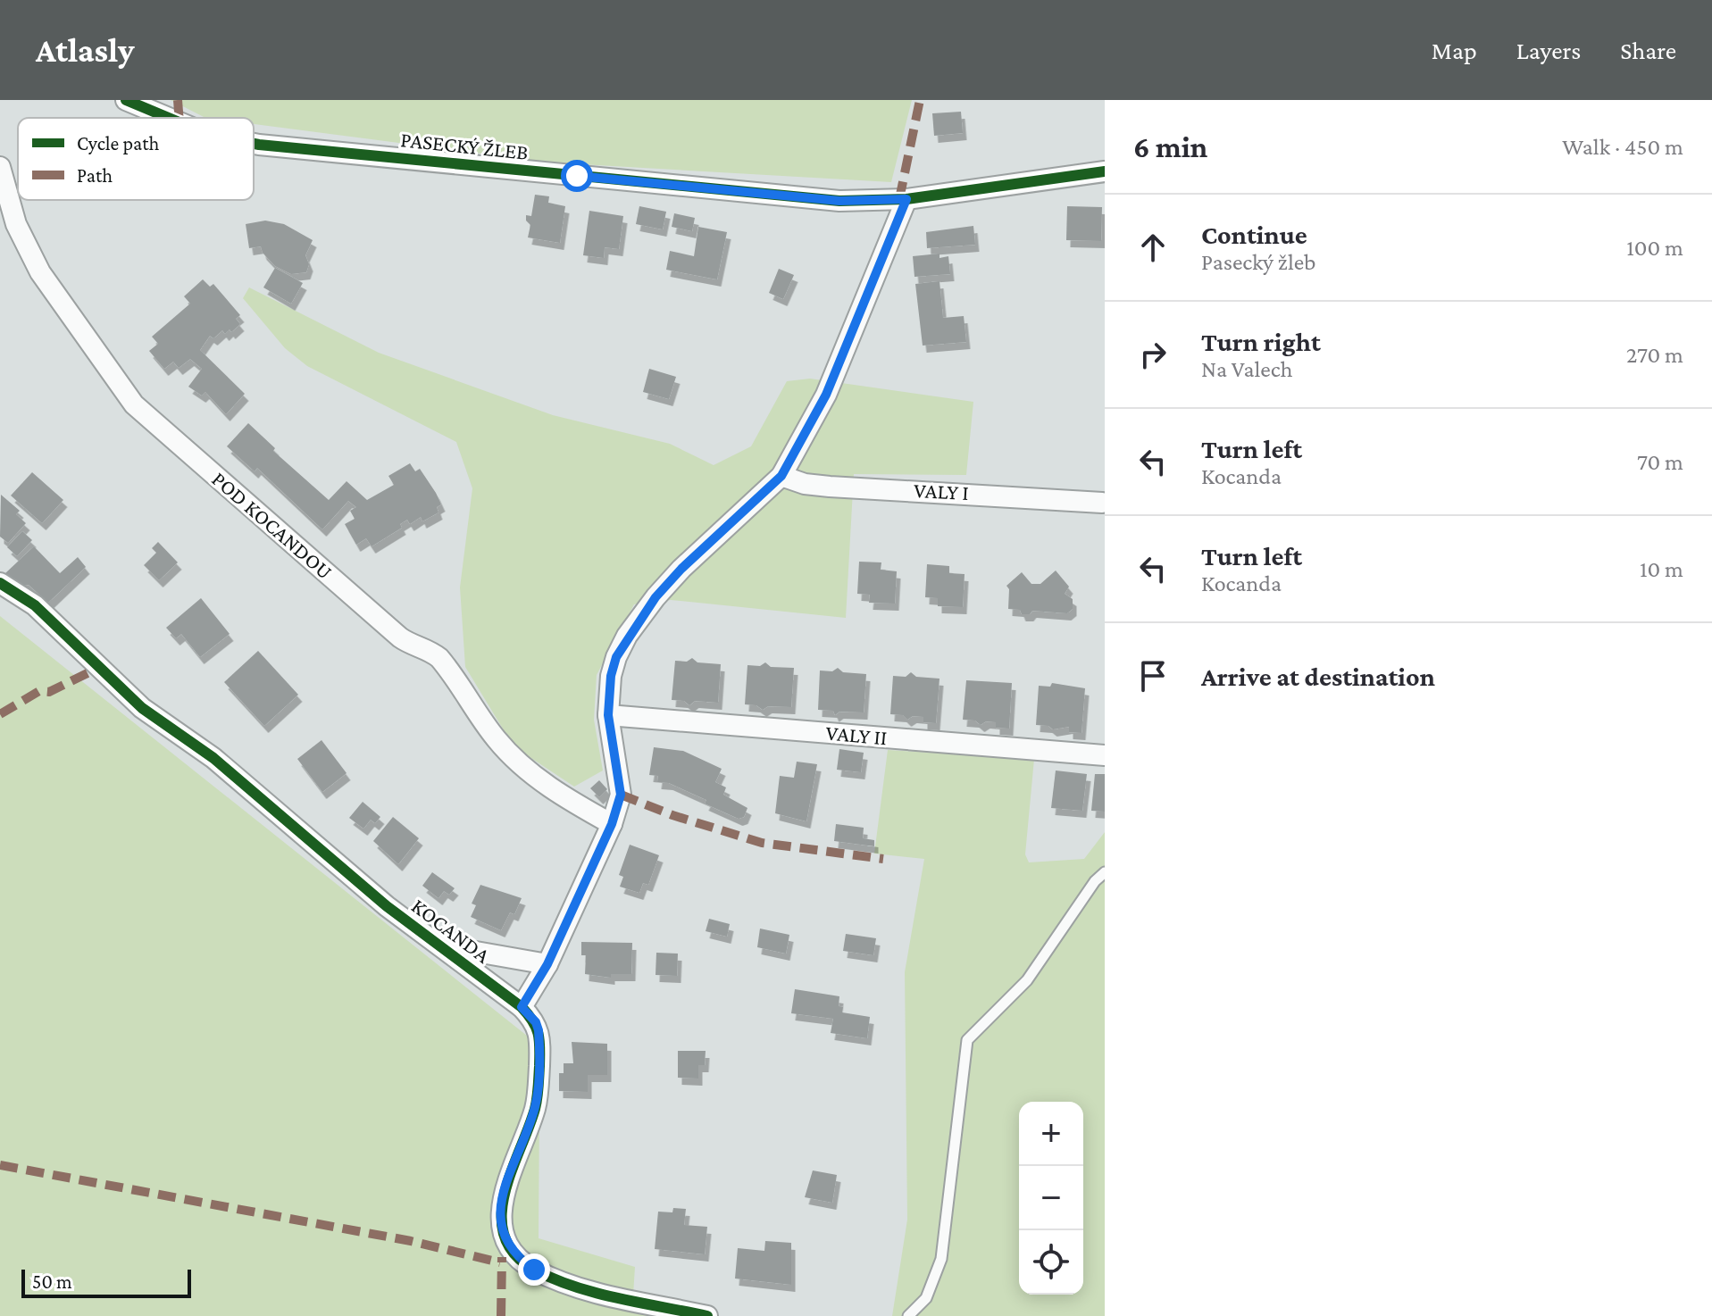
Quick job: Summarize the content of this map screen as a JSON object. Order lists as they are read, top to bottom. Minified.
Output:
{"streets":{"street":["PASECKÝ ŽLEB","VALY I","POD KOCANDOU","VALY II","KOCANDA"]},"legend":["Cycle path","Path"],"scale_bar":"50 m","page":{"header":"Atlasly","nav":["Map","Layers","Share"],"heading":["6 min","Walk · 450 m"],"list":[["Continue","Pasecký žleb","100 m"],["Turn right","Na Valech","270 m"],["Turn left","Kocanda","70 m"],["Turn left","Kocanda","10 m"],"Arrive at destination"],"map_buttons":["+","−"],"scale":"50 m"}}
